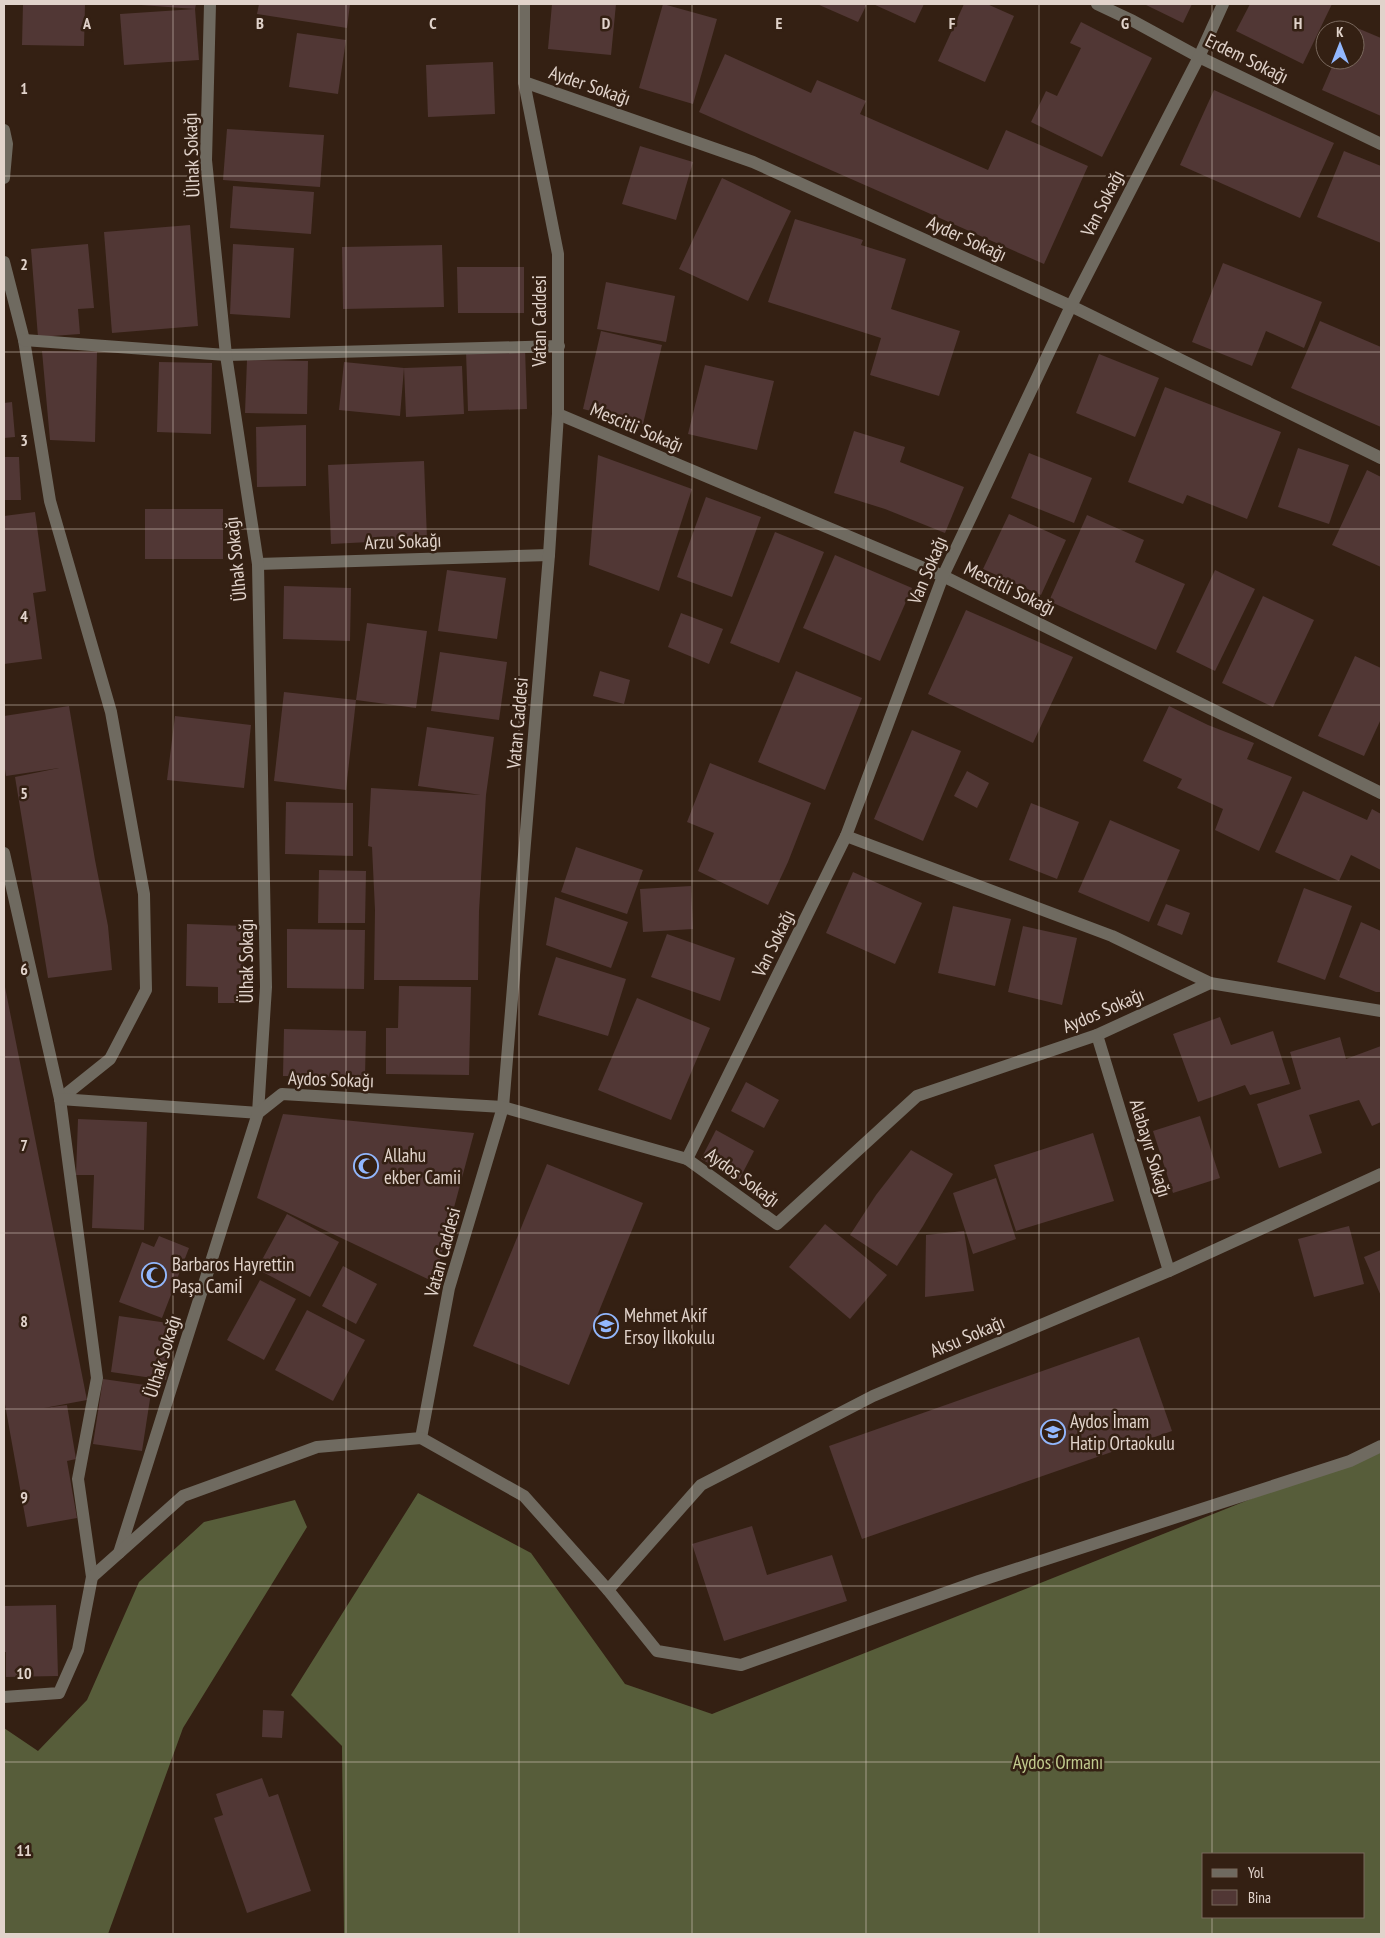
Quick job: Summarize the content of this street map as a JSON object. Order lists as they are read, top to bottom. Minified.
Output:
{"streets":{"street":["Erdem Sokağı","Ayder Sokağı","Ülhak Sokağı","Van Sokağı","Vatan Caddesi","Mescitli Sokağı","Arzu Sokağı","Aydos Sokağı","Alabayır Sokağı","Aksu Sokağı"]},"crossings":[["Erdem Sokağı","Van Sokağı"],["Ayder Sokağı","Van Sokağı"],["Ayder Sokağı","Vatan Caddesi"],["Ülhak Sokağı","Arzu Sokağı"],["Ülhak Sokağı","Aydos Sokağı"],["Van Sokağı","Mescitli Sokağı"],["Van Sokağı","Aydos Sokağı"],["Vatan Caddesi","Mescitli Sokağı"],["Vatan Caddesi","Arzu Sokağı"],["Vatan Caddesi","Aydos Sokağı"],["Aydos Sokağı","Alabayır Sokağı"],["Alabayır Sokağı","Aksu Sokağı"]],"parks":["Aydos Ormanı"],"places":{"mosque":["Allahu ekber Camii","Barbaros Hayrettin Paşa Camiİ"],"school or university":["Mehmet Akif Ersoy İlkokulu","Aydos İmam Hatip Ortaokulu"]},"legend":["Yol","Bina"],"north":"top","grid":{"columns":["A","B","C","D","E","F","G","H"],"rows":["1","2","3","4","5","6","7","8","9","10","11"]}}
